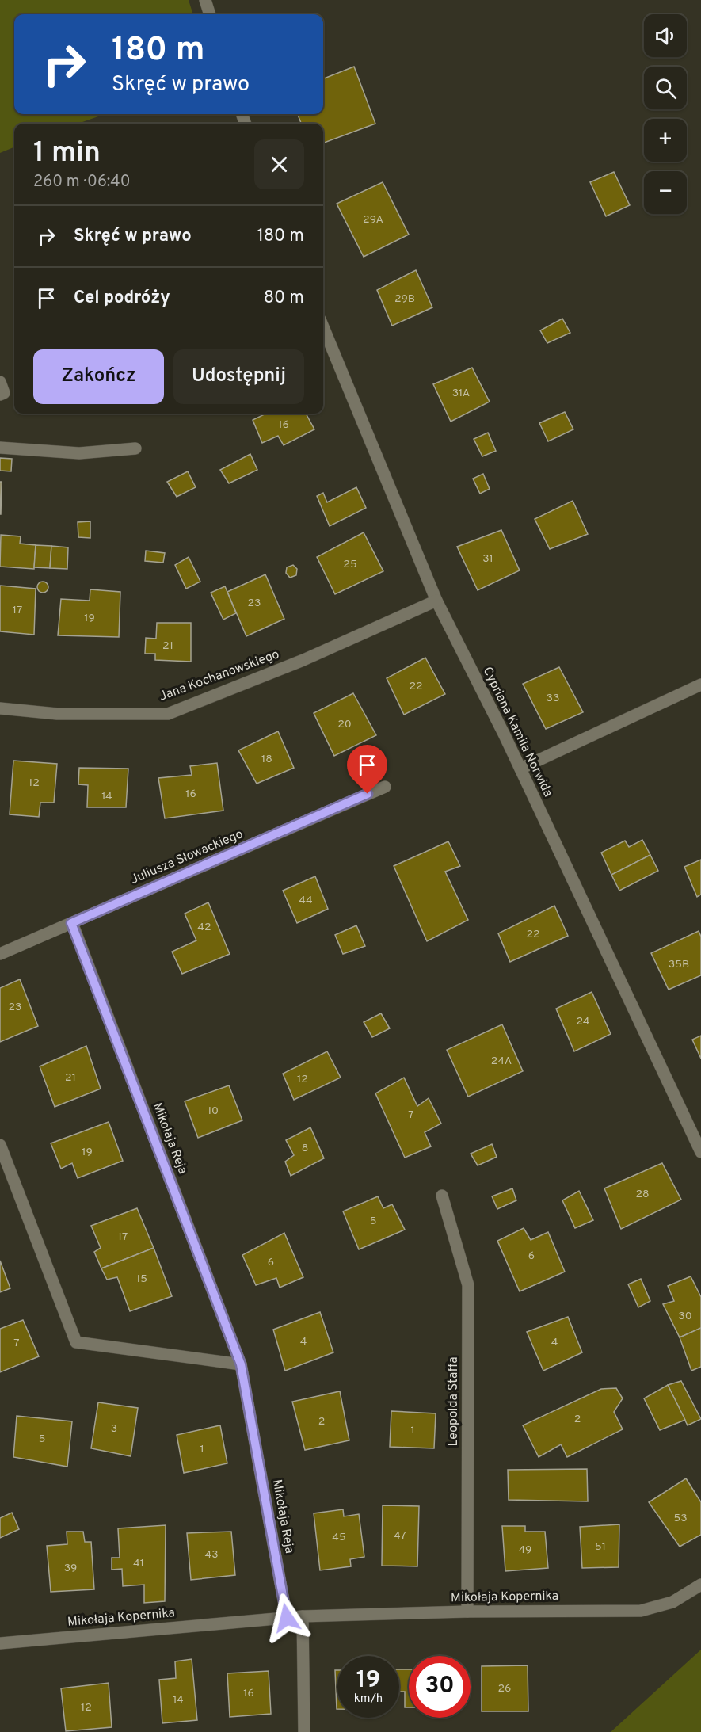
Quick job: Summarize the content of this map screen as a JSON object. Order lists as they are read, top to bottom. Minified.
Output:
{"streets":{"street":["Jana Kochanowskiego","Cypriana Kamila Norwida","Juliusza Słowackiego","Mikołaja Reja","Leopolda Staffa","Mikołaja Kopernika"]},"crossings":[["Jana Kochanowskiego","Cypriana Kamila Norwida"],["Juliusza Słowackiego","Mikołaja Reja"],["Mikołaja Reja","Mikołaja Kopernika"],["Leopolda Staffa","Mikołaja Kopernika"]],"house_numbers":["29A","29B","31A","16","31","25","23","17","19","21","22","33","20","18","12","16","14","44","42","22","35B","23","24","24A","21","12","10","7","8","19","28","5","17","6","6","15","30","4","4","7","2","2","3","1","5","1","53","47","45","51","49","43","41","39","26","16","14","12"],"page":{"map_buttons":["+","−"],"turn":["180 m","Skręć w prawo"],"heading":["1 min","260 m · 06:40"],"list":[{"name":"Skręć w prawo","value":"180 m"},{"name":"Cel podróży","value":"80 m"}],"buttons":["Zakończ","Udostępnij"],"speed":"19 km/h","limit":"30"}}
